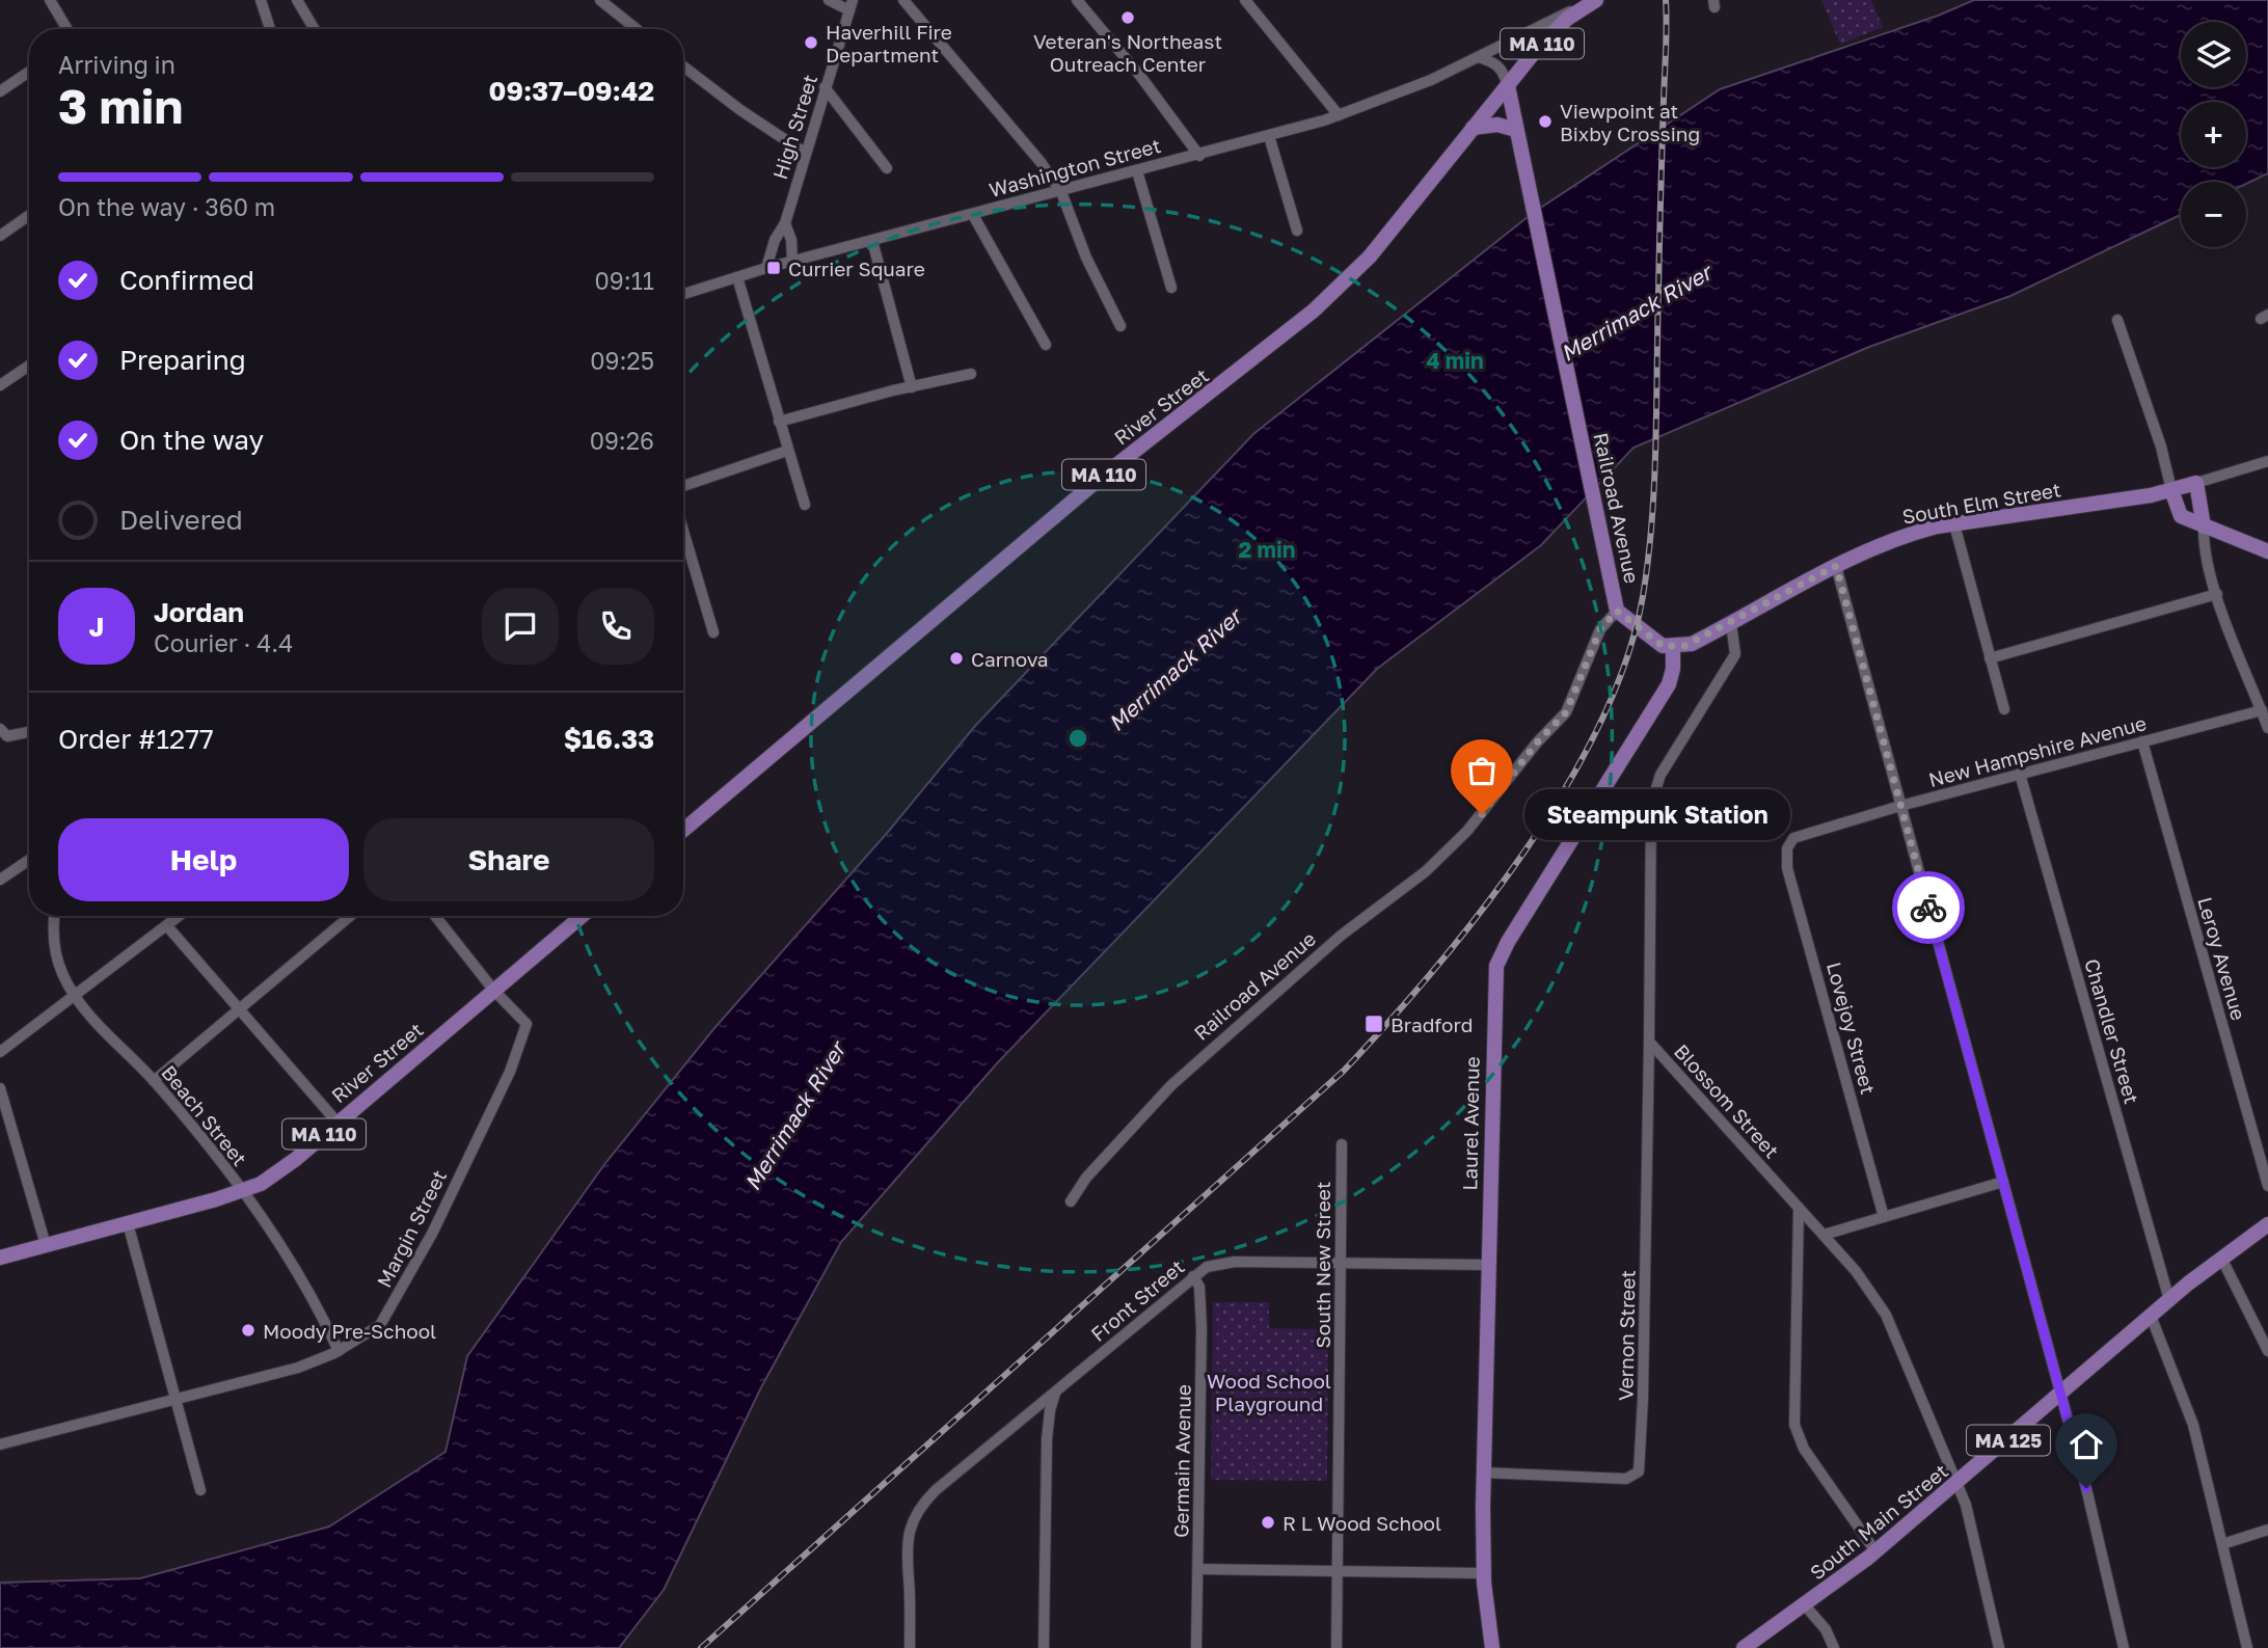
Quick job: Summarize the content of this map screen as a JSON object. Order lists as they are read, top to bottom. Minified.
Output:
{"streets":{"main road":["MA 110","Washington Street","River Street","South Elm Street","Railroad Avenue","Laurel Avenue","MA 125","South Main Street"],"street":["High Street","New Hampshire Avenue","Leroy Avenue","Lovejoy Street","Chandler Street","Blossom Street","Beach Street","Margin Street","South New Street","Front Street","Vernon Street","Germain Avenue"]},"crossings":[["High Street","Washington Street"],["Washington Street","River Street"],["Washington Street","Railroad Avenue"],["River Street","Railroad Avenue"],["River Street","Beach Street"],["River Street","Margin Street"],["South Elm Street","Blossom Street"],["South Elm Street","Laurel Avenue"],["New Hampshire Avenue","Leroy Avenue"],["New Hampshire Avenue","Lovejoy Street"],["New Hampshire Avenue","Chandler Street"],["Chandler Street","South Main Street"],["Blossom Street","Vernon Street"],["Blossom Street","South Main Street"],["Beach Street","Margin Street"],["Laurel Avenue","Front Street"],["Laurel Avenue","Vernon Street"],["South New Street","Front Street"],["Front Street","Germain Avenue"]],"water":["Merrimack River"],"parks":["Wood School Playground"],"places":{"other":["Veteran's Northeast Outreach Center","Haverhill Fire Department","Viewpoint at Bixby Crossing","Carnova","Steampunk Station","Moody Pre-School","R L Wood School"],"transit":["Currier Square","Bradford"]},"page":{"map_buttons":["+","−"],"heading":["3 min","Arriving in","09:37–09:42"],"panel":["Jordan","Courier · 4.4","Order #1277","$16.33"],"bar":"On the way · 360 m","list":[["Confirmed","09:11"],["Preparing","09:25"],["On the way","09:26"],"Delivered"],"round":"J","bubble":"Steampunk Station","buttons":["Help","Share"]},"rings":["4 min","2 min"]}
